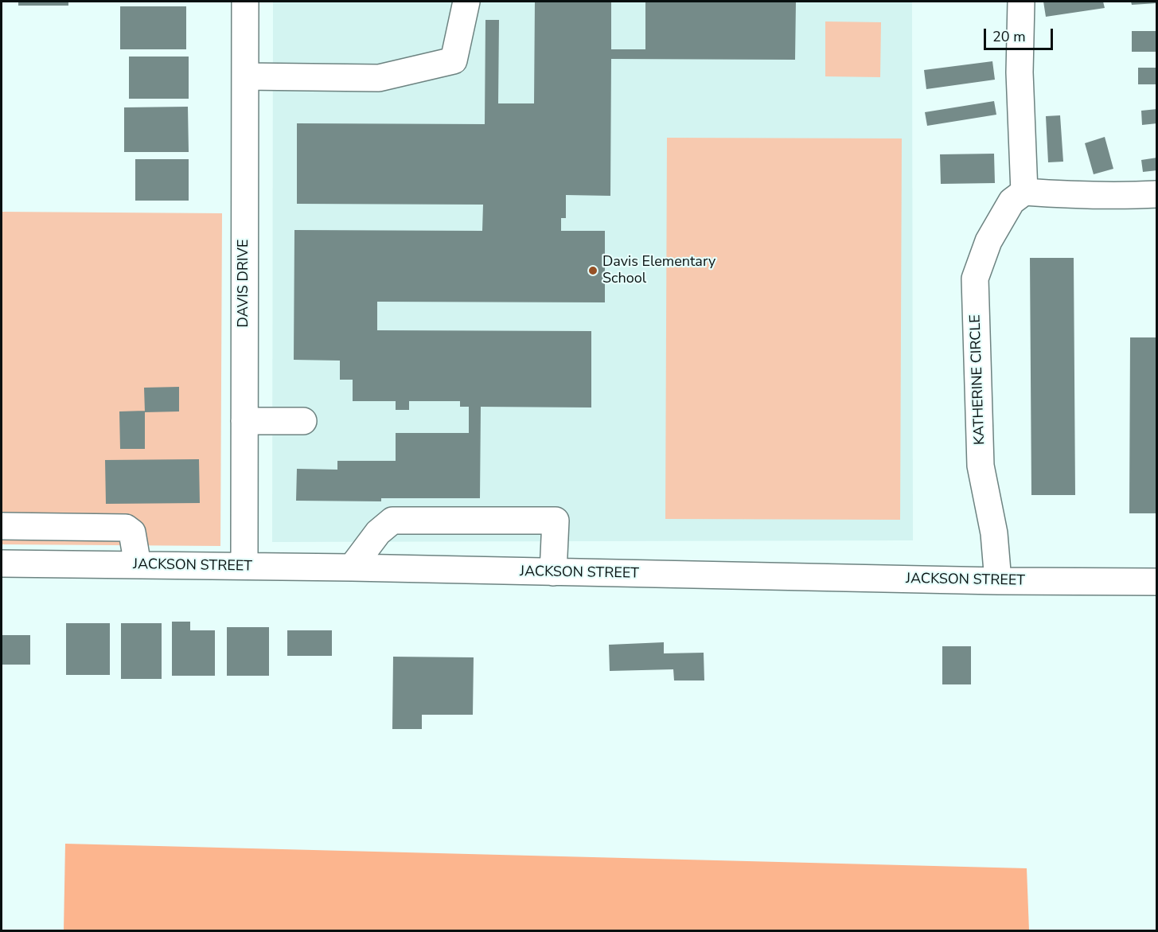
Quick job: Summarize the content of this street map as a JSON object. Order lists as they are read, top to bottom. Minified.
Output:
{"streets":{"street":["DAVIS DRIVE","KATHERINE CIRCLE","JACKSON STREET"]},"crossings":[["DAVIS DRIVE","JACKSON STREET"],["KATHERINE CIRCLE","JACKSON STREET"]],"places":["Davis Elementary School"],"scale_bar":"20 m"}
